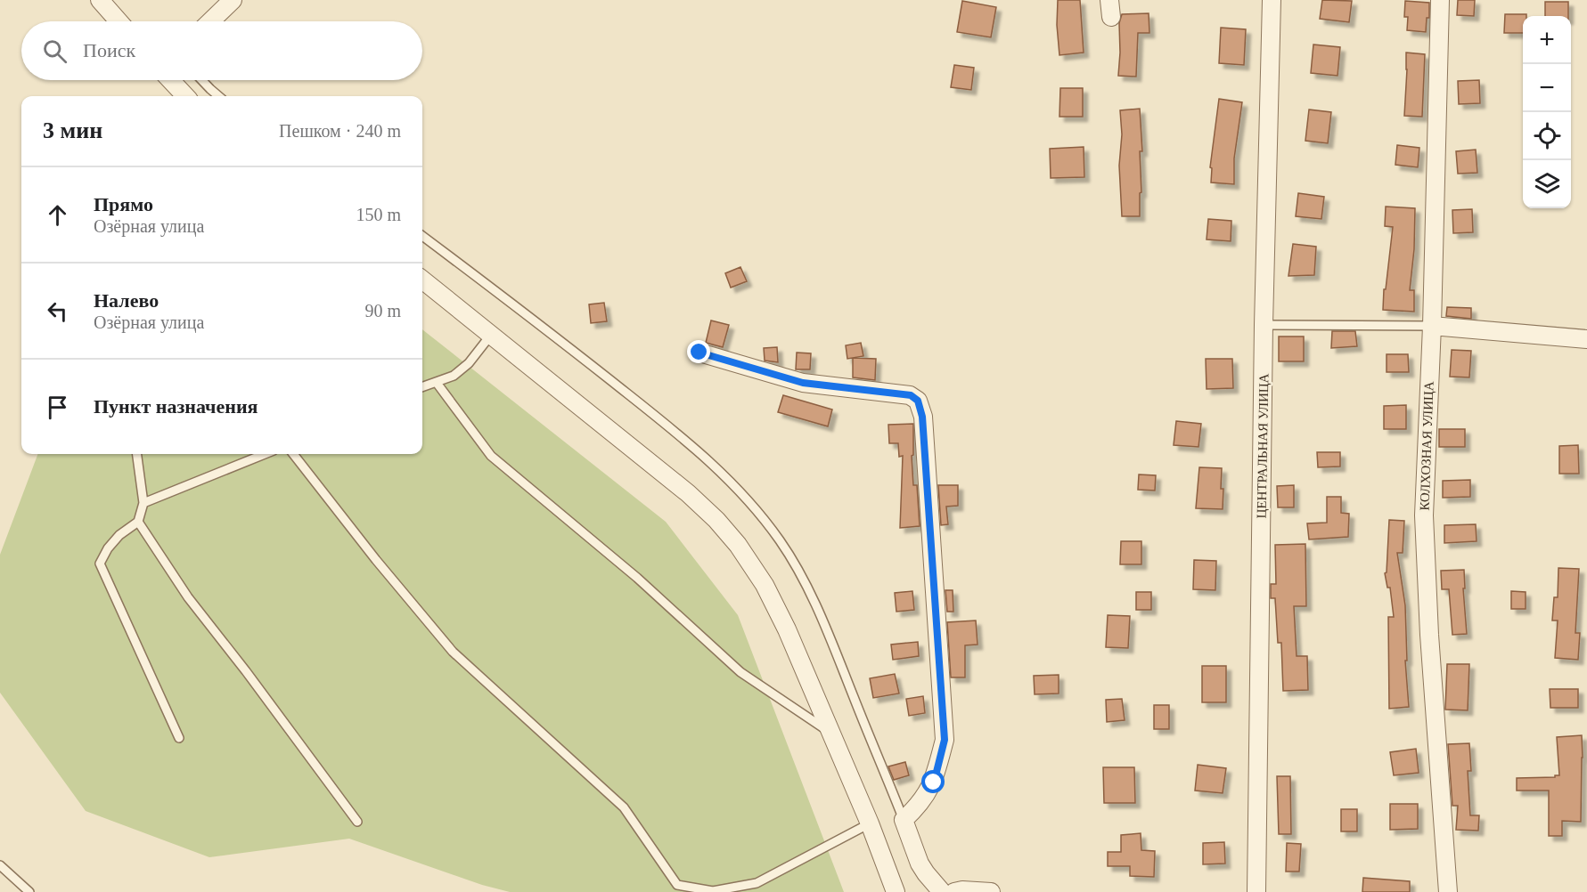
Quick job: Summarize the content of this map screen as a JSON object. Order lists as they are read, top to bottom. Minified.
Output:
{"streets":{"street":["ЦЕНТРАЛЬНАЯ УЛИЦА","КОЛХОЗНАЯ УЛИЦА"]},"page":{"map_buttons":["+","−"],"search":"Поиск","heading":["3 мин","Пешком · 240 m"],"list":[["Прямо","Озёрная улица","150 m"],["Налево","Озёрная улица","90 m"],"Пункт назначения"]}}
